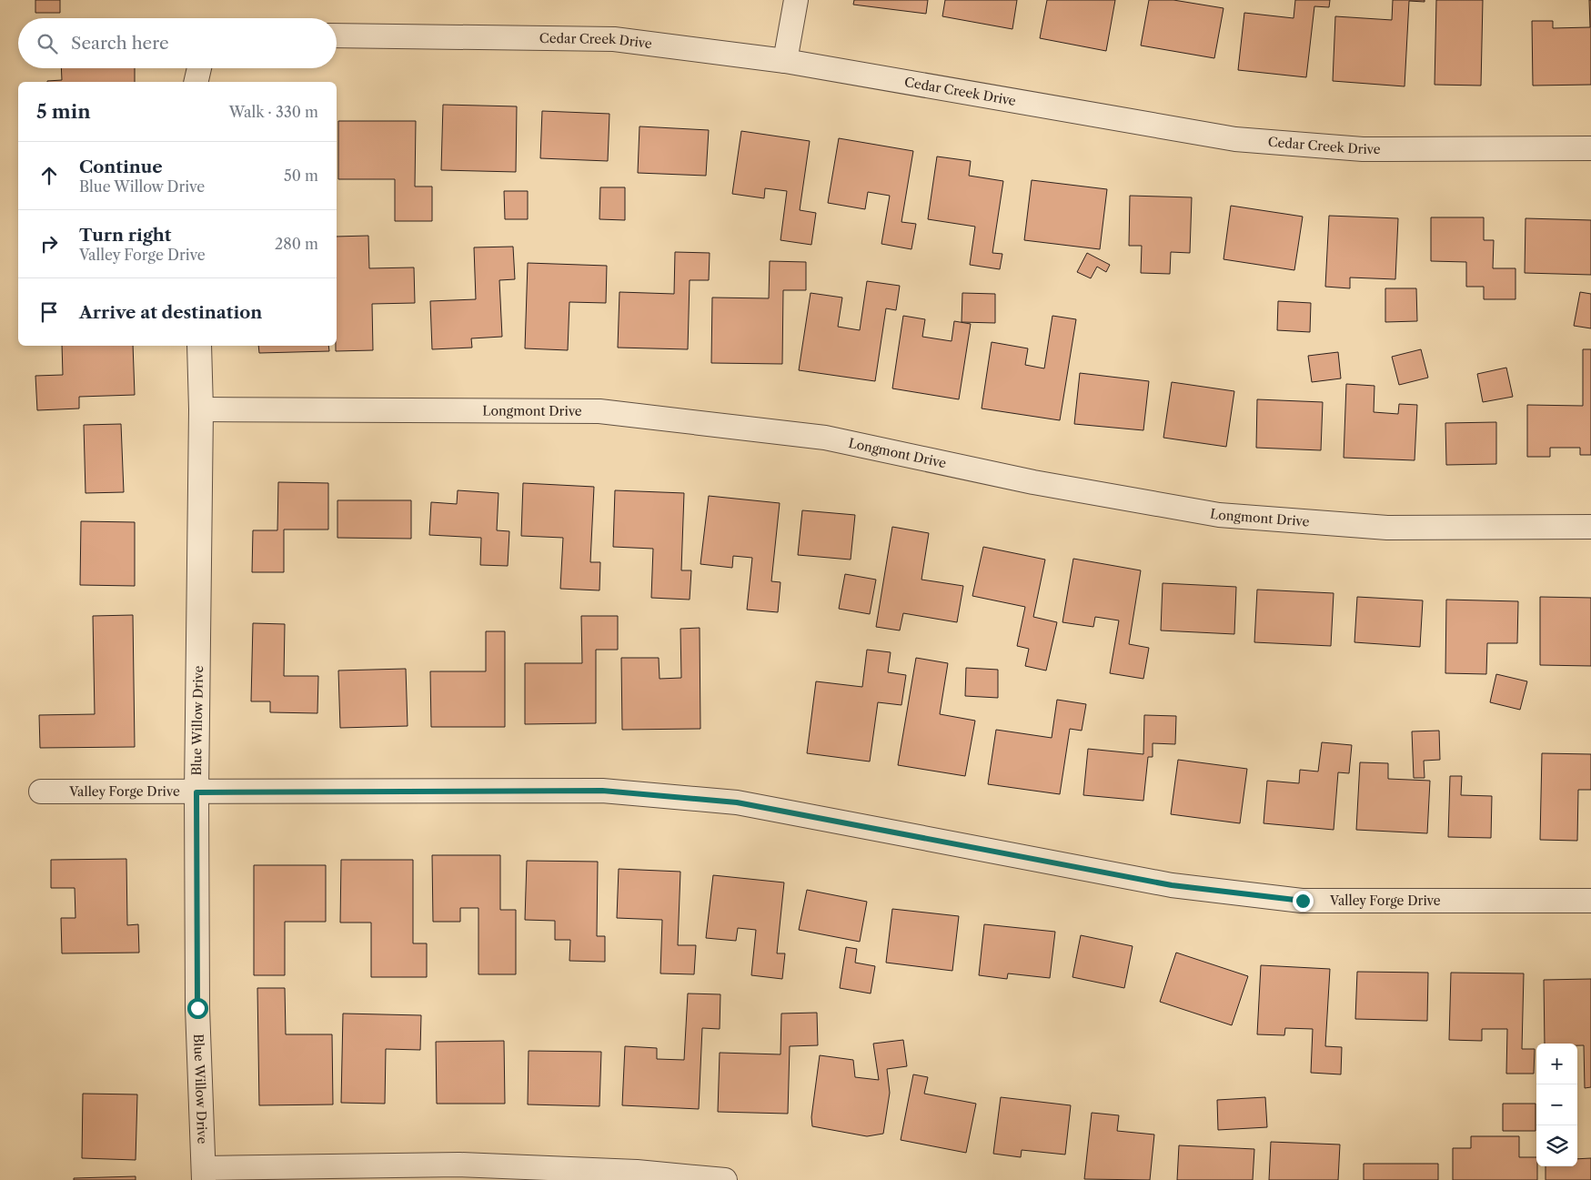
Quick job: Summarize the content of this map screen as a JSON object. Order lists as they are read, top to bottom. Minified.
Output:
{"streets":{"street":["Cedar Creek Drive","Longmont Drive","Blue Willow Drive","Valley Forge Drive"]},"crossings":[["Longmont Drive","Blue Willow Drive"],["Blue Willow Drive","Valley Forge Drive"]],"page":{"search":"Search here","heading":["5 min","Walk · 330 m"],"list":[["Continue","Blue Willow Drive","50 m"],["Turn right","Valley Forge Drive","280 m"],"Arrive at destination"],"map_buttons":["+","−"]}}
